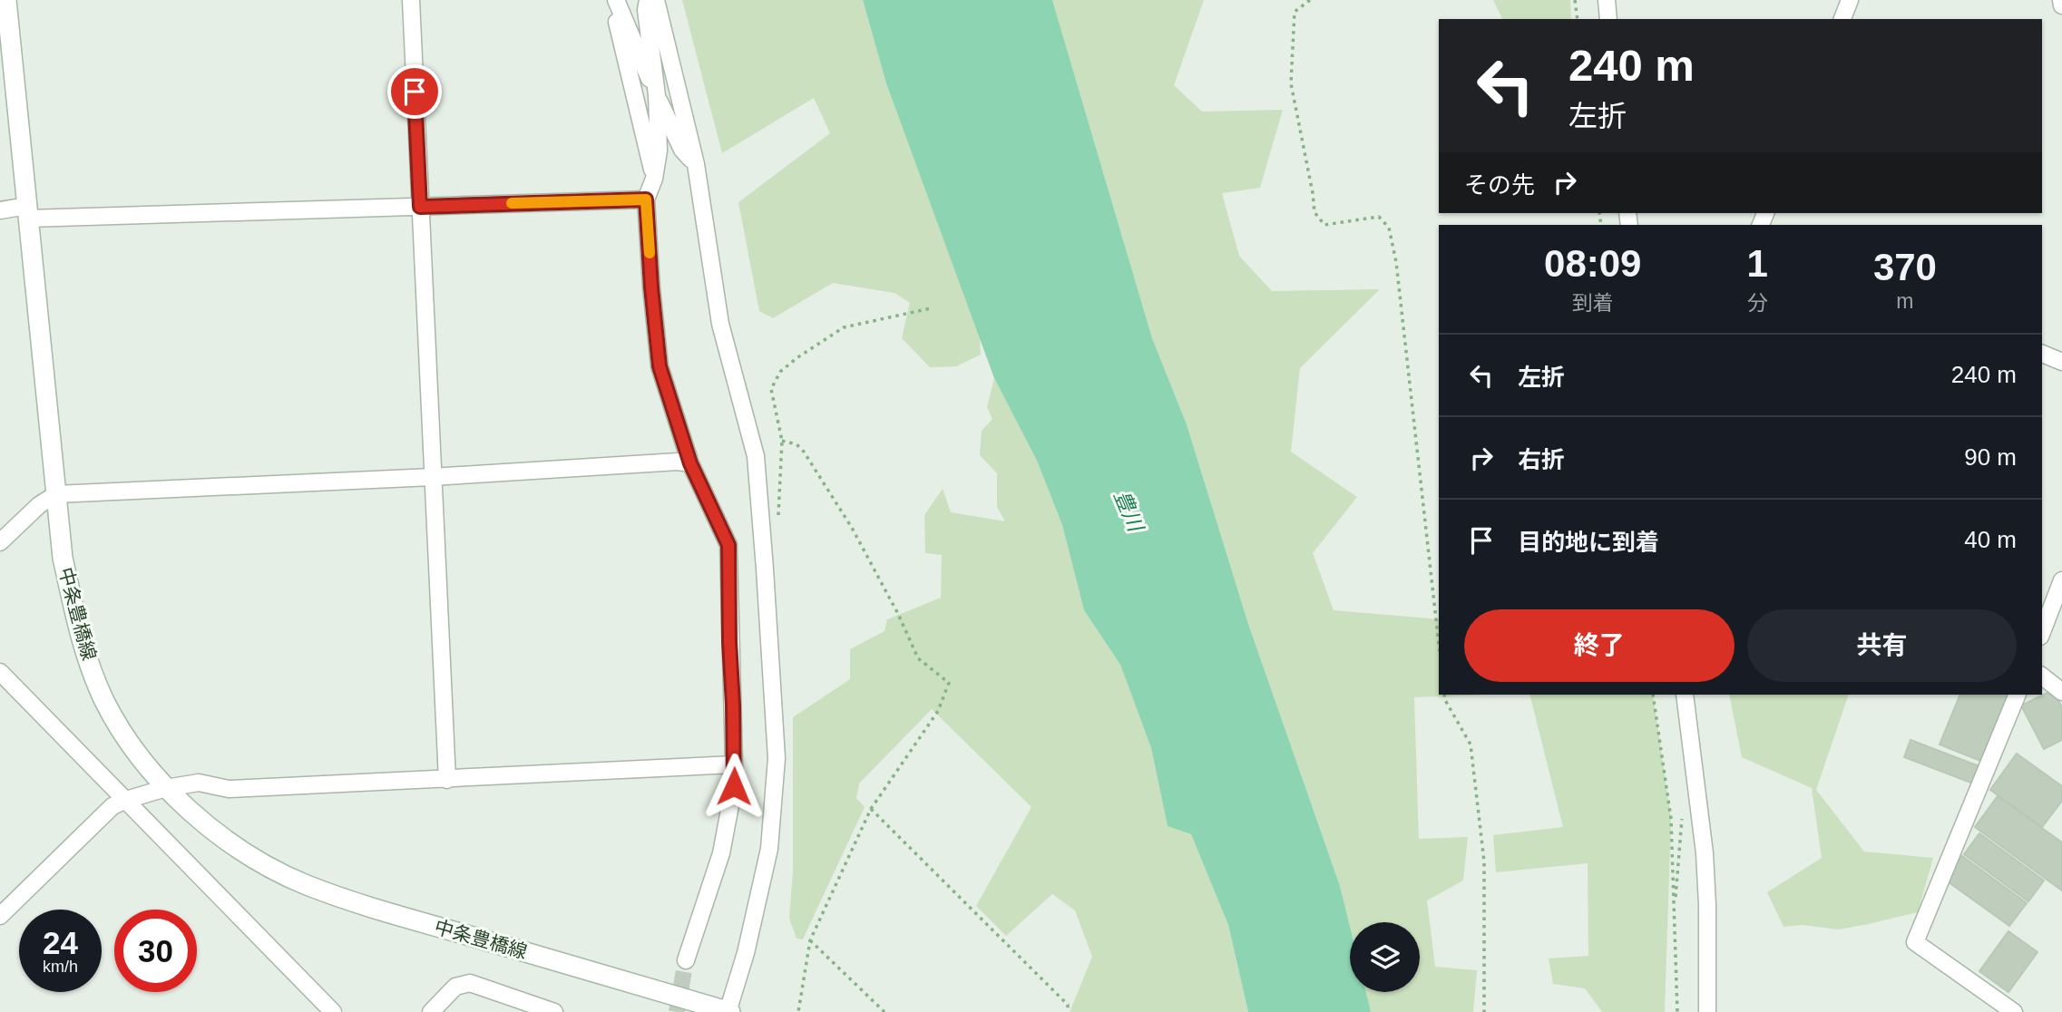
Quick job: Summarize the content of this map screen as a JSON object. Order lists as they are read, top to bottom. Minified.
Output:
{"streets":{"main road":["中条豊橋線"]},"water":["豊川"],"page":{"turn":["240 m","左折"],"then":"その先","eta":["08:09","到着","1","分","370","m"],"list":[{"name":"左折","value":"240 m"},{"name":"右折","value":"90 m"},{"name":"目的地に到着","value":"40 m"}],"buttons":["終了","共有"],"speed":"24 km/h","limit":"30"}}
